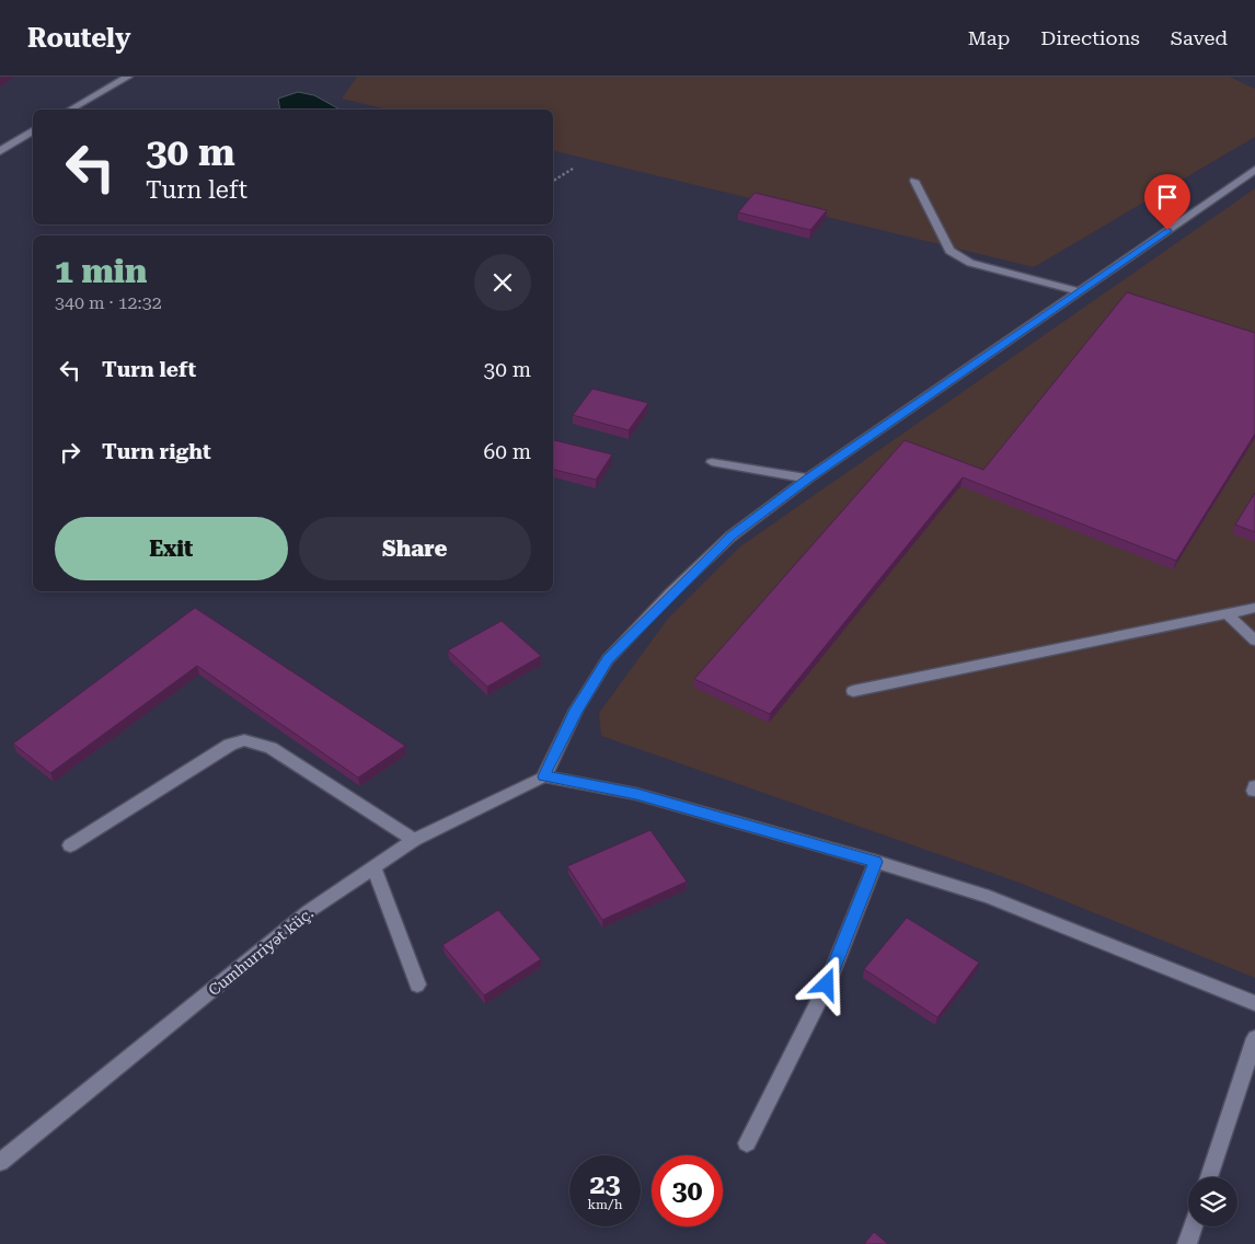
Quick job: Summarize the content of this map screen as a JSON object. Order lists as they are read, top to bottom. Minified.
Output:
{"streets":{"street":["Cumhurriyət küç."]},"page":{"header":"Routely","nav":["Map","Directions","Saved"],"turn":["30 m","Turn left"],"heading":["1 min","340 m · 12:32"],"list":[{"name":"Turn left","value":"30 m"},{"name":"Turn right","value":"60 m"}],"buttons":["Exit","Share"],"speed":"23 km/h","limit":"30"}}
